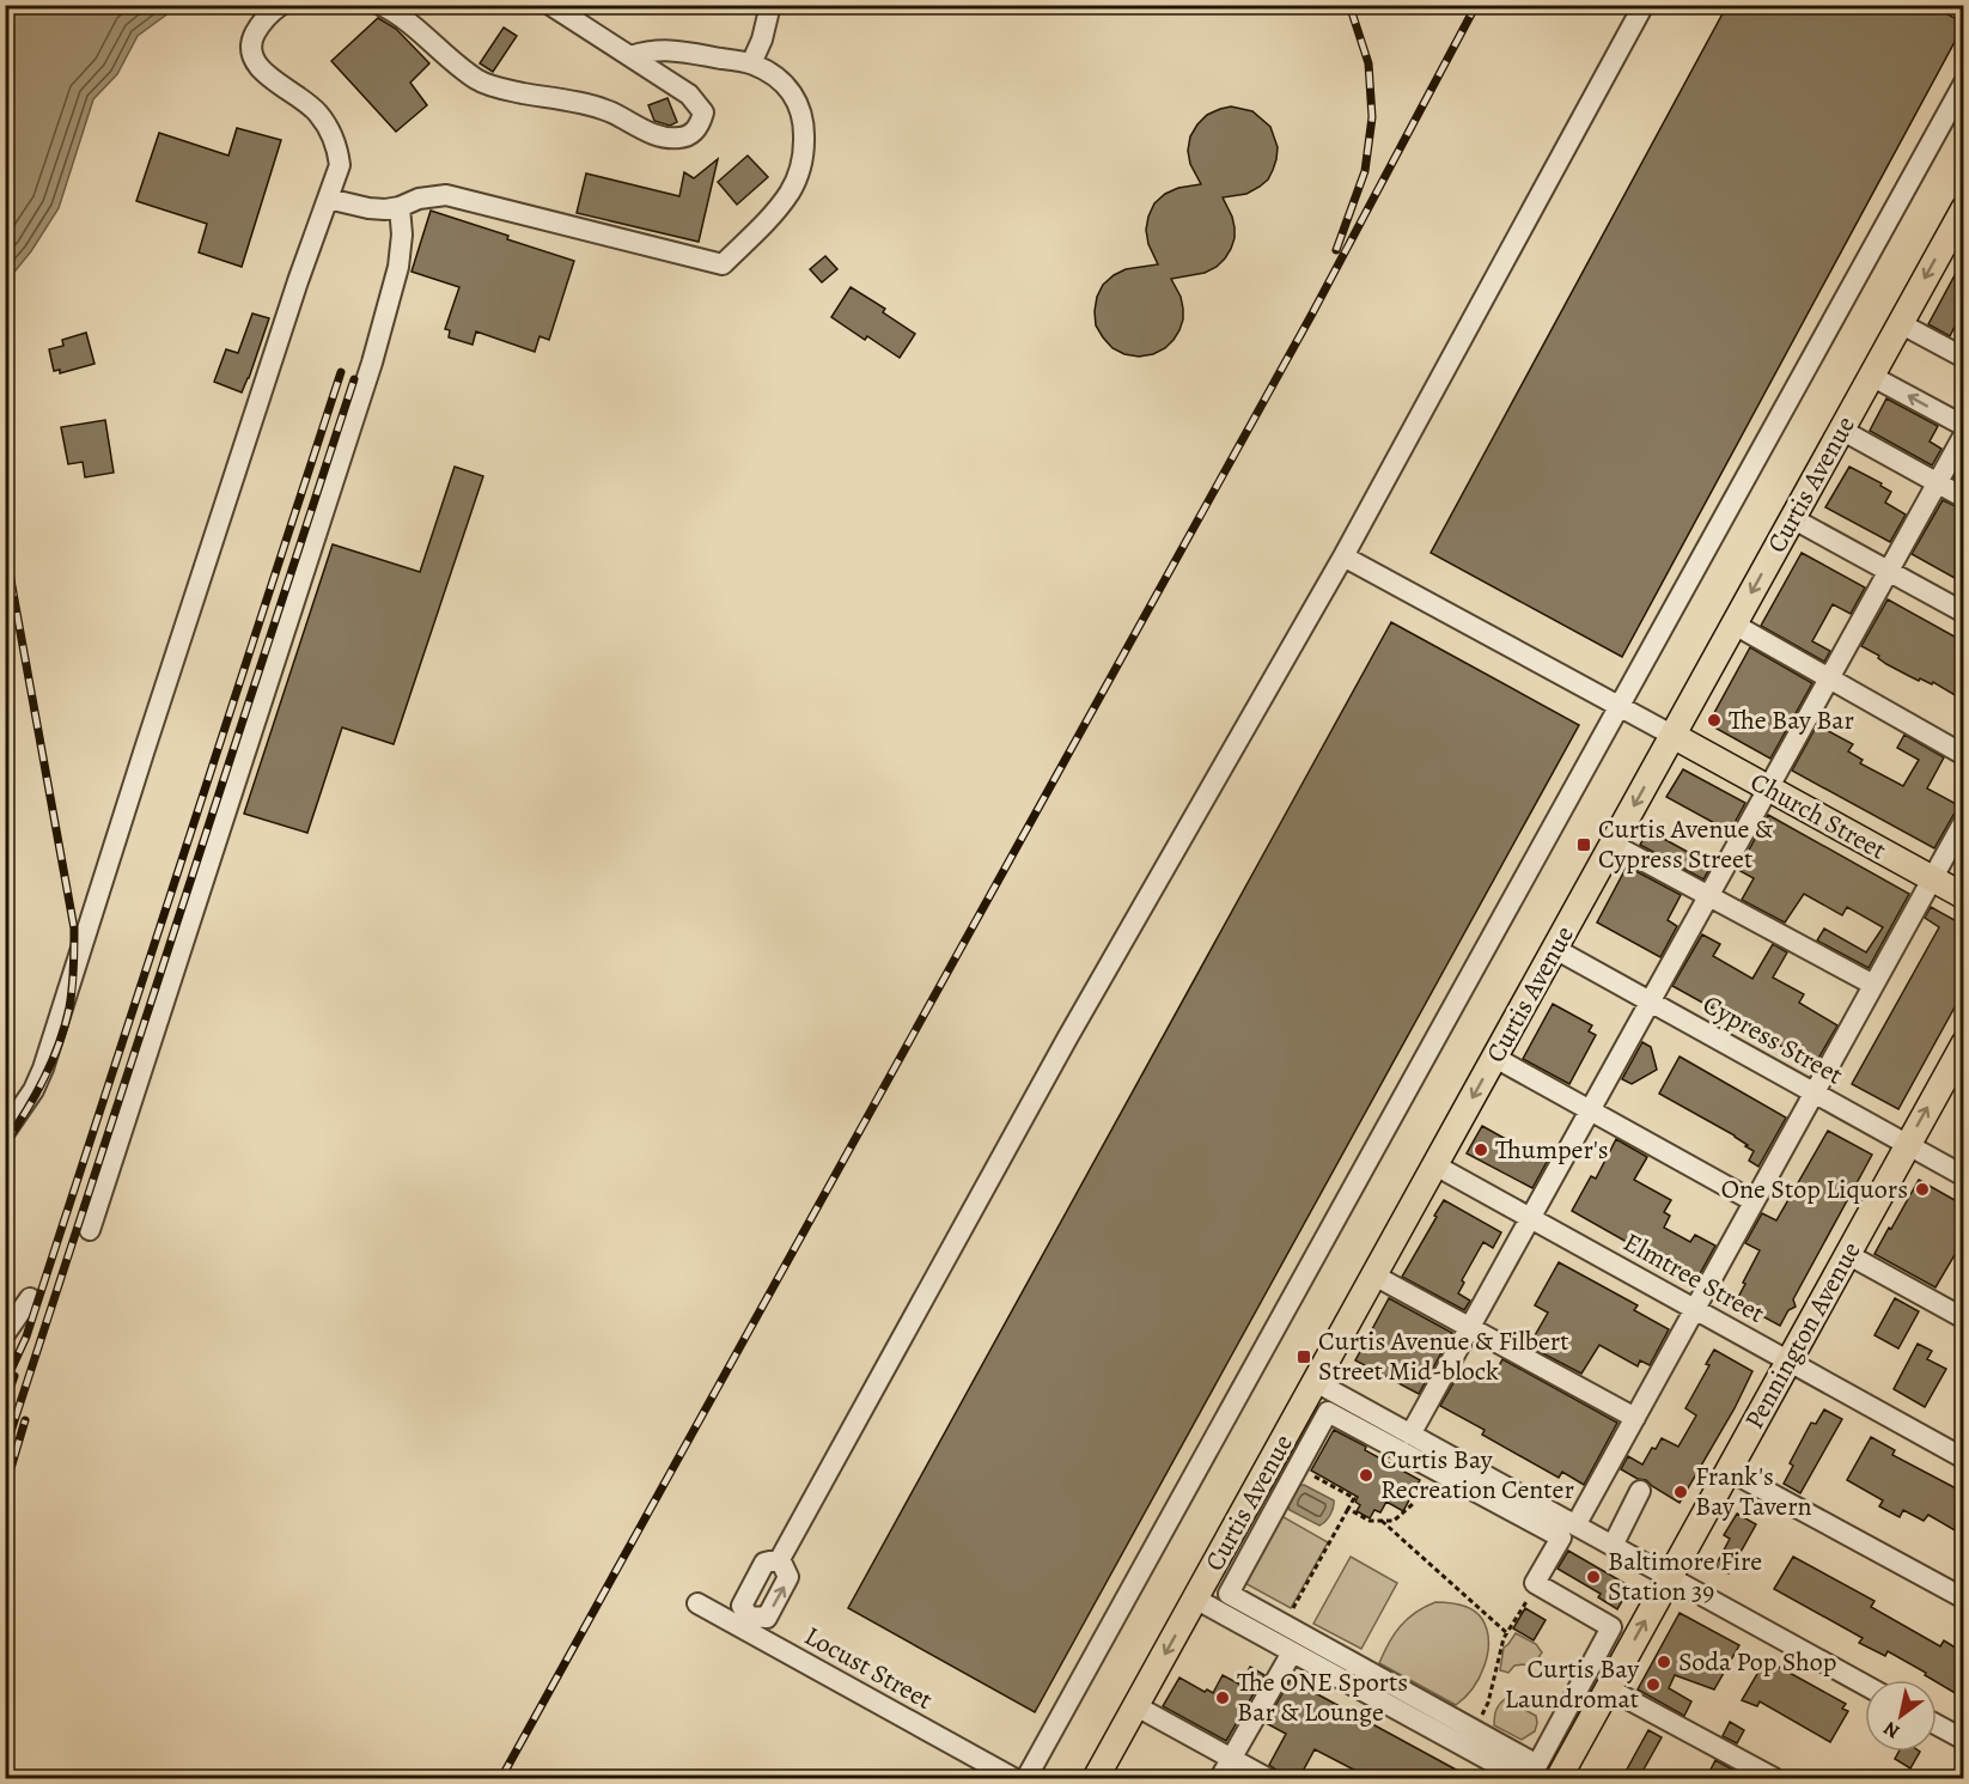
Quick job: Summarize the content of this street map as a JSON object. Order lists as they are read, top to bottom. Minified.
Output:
{"streets":{"main road":["Curtis Avenue","Church Street","Pennington Avenue"],"street":["Cypress Street","Elmtree Street","Locust Street"]},"crossings":[["Curtis Avenue","Church Street"],["Curtis Avenue","Cypress Street"],["Curtis Avenue","Elmtree Street"],["Cypress Street","Pennington Avenue"],["Elmtree Street","Pennington Avenue"]],"places":{"other":["The Bay Bar","Thumper's","One Stop Liquors","Curtis Bay Recreation Center","Frank's Bay Tavern","Baltimore Fire Station 39","Soda Pop Shop","Curtis Bay Laundromat","The ONE Sports Bar & Lounge"],"transit":["Curtis Avenue & Cypress Street","Curtis Avenue & Filbert Street Mid-block"]},"north":"bottom left"}
